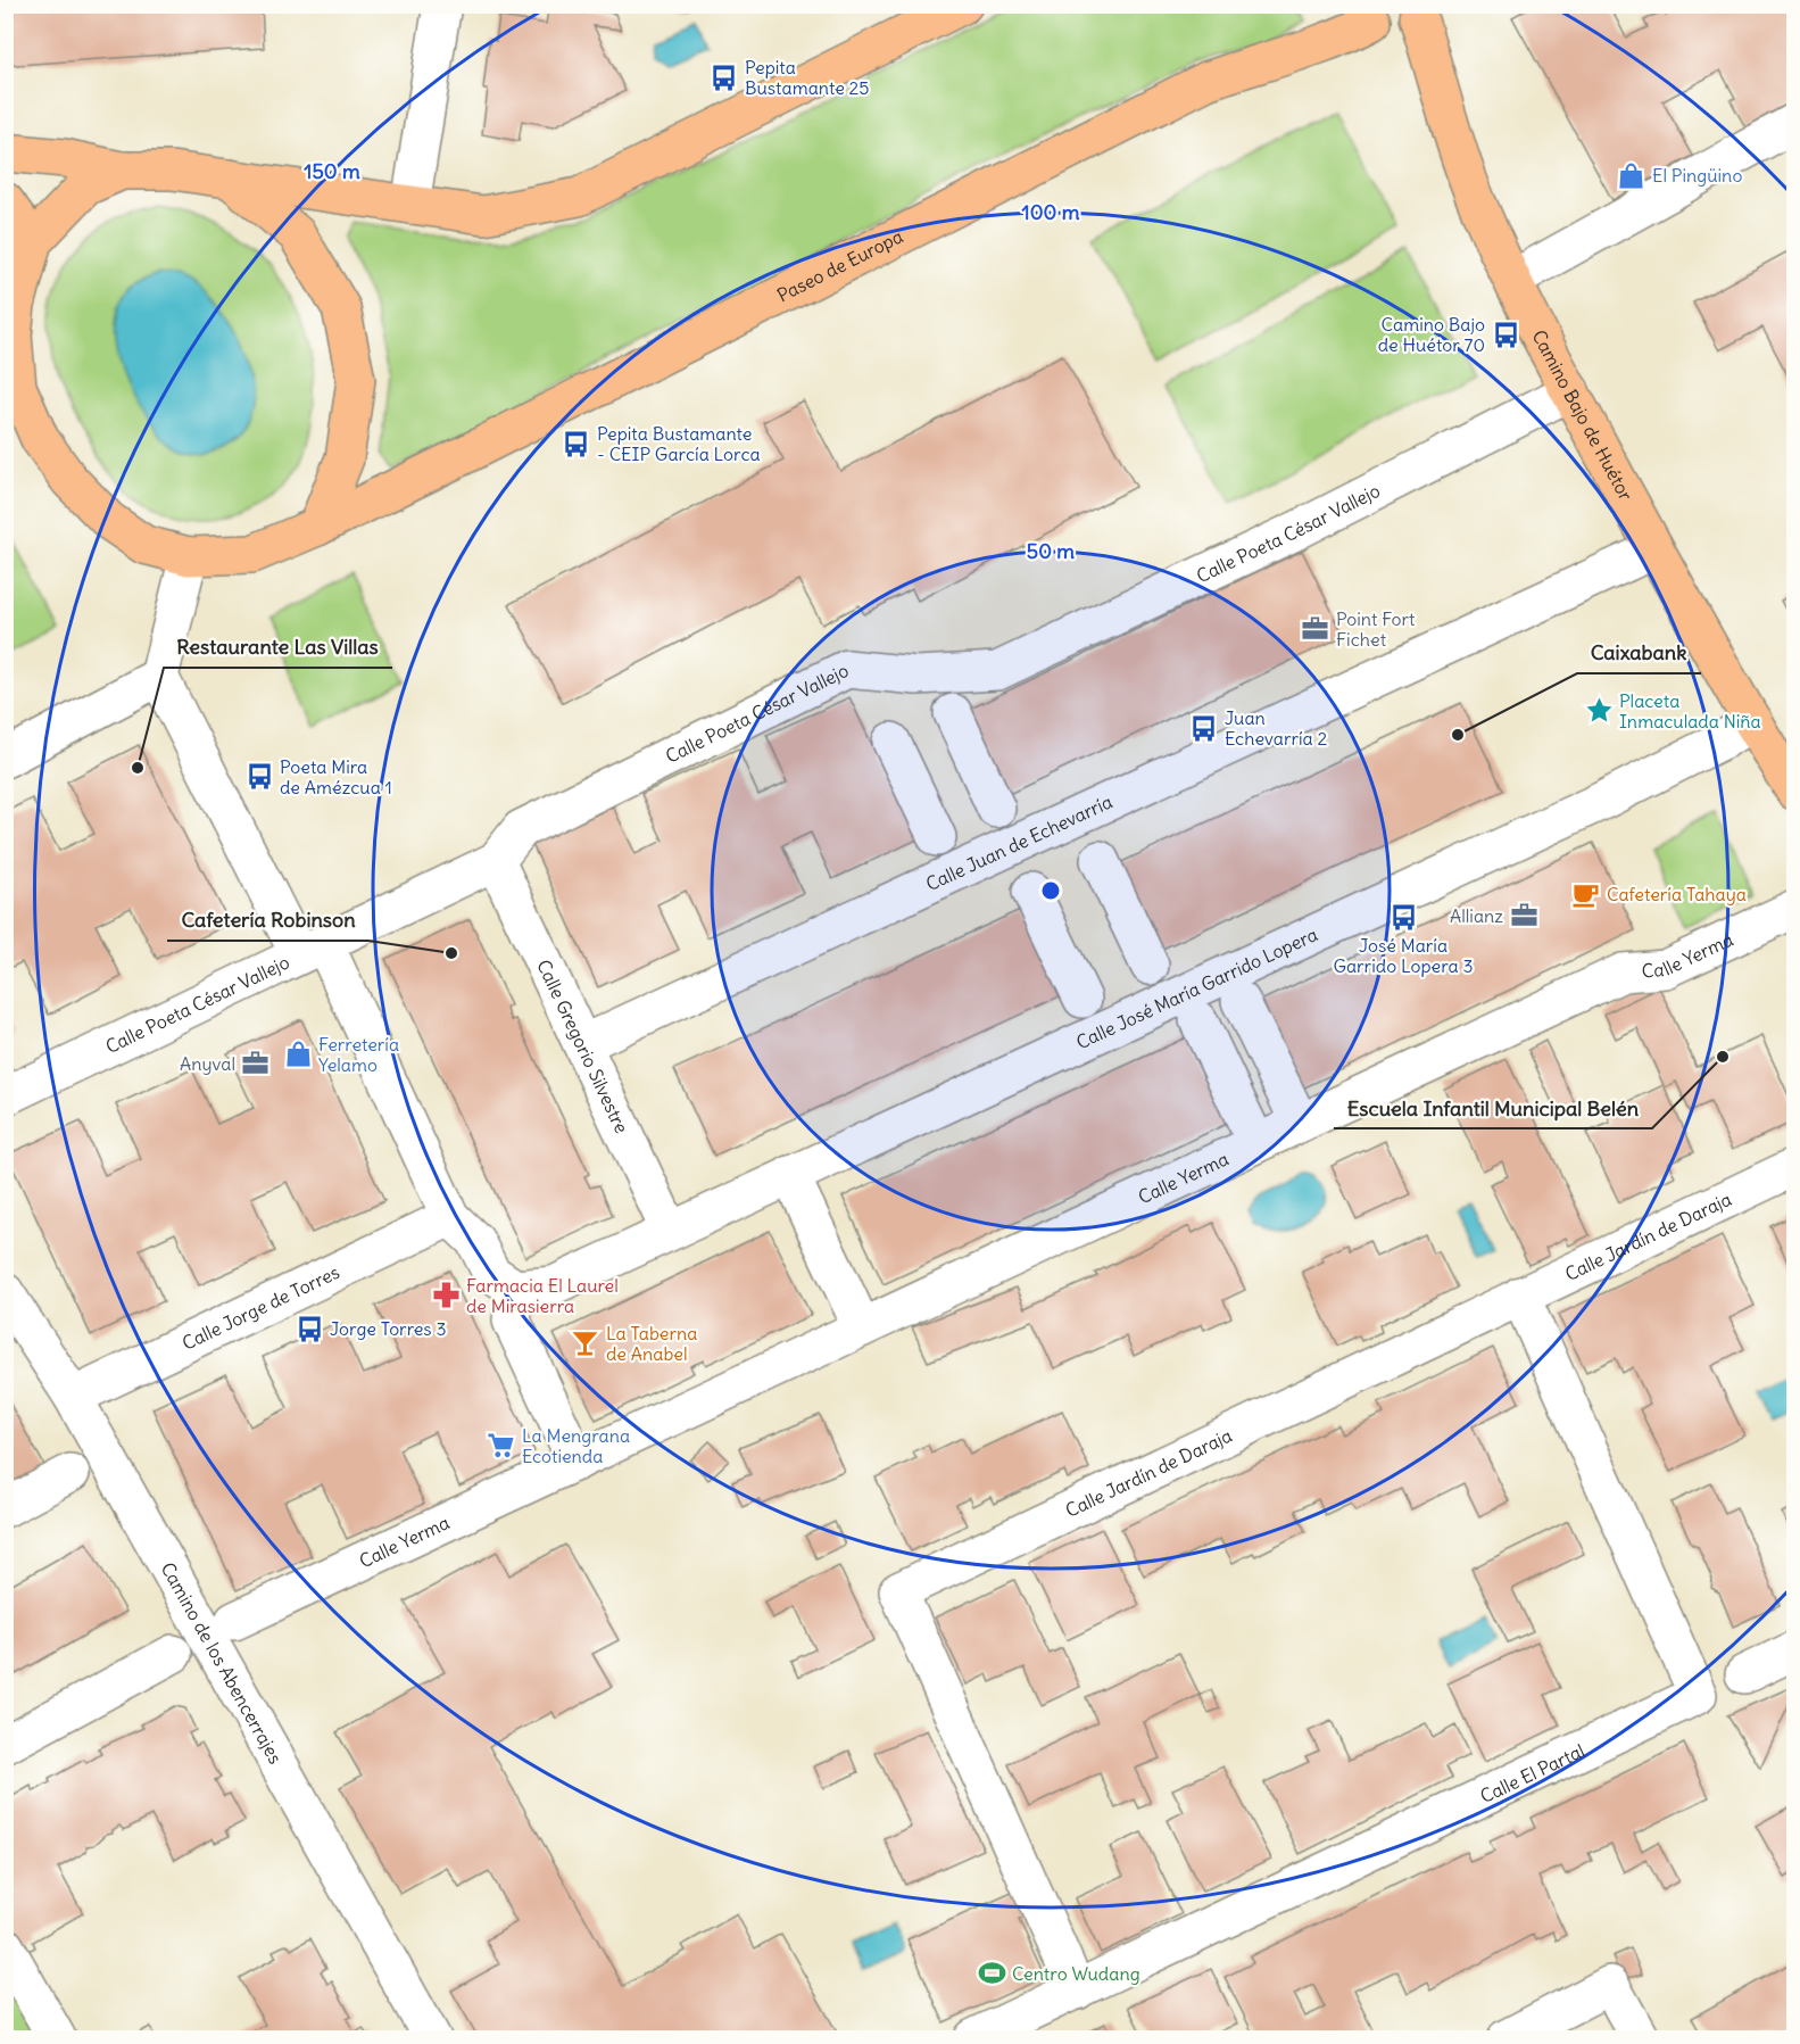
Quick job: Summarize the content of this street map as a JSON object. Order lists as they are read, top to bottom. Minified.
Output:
{"streets":{"main road":["Paseo de Europa","Camino Bajo de Huétor"],"street":["Calle Poeta César Vallejo","Calle Juan de Echevarría","Calle Yerma","Calle José María Garrido Lopera","Calle Gregorio Silvestre","Calle Jardín de Daraja","Calle Jorge de Torres","Camino de los Abencerrajes","Calle El Partal"]},"crossings":[["Camino Bajo de Huétor","Calle Poeta César Vallejo"],["Camino Bajo de Huétor","Calle Juan de Echevarría"],["Camino Bajo de Huétor","Calle José María Garrido Lopera"],["Calle Poeta César Vallejo","Calle Gregorio Silvestre"],["Calle Juan de Echevarría","Calle Gregorio Silvestre"],["Calle José María Garrido Lopera","Calle Gregorio Silvestre"],["Calle Jardín de Daraja","Calle El Partal"],["Calle Jorge de Torres","Camino de los Abencerrajes"]],"places":{"bus stop":["Pepita Bustamante 25","Camino Bajo de Huétor 70","Pepita Bustamante - CEIP García Lorca","Juan Echevarría 2","Poeta Mira de Amézcua 1","José María Garrido Lopera 3","Jorge Torres 3"],"shop":["El Pingüino","Ferretería Yelamo"],"office":["Point Fort Fichet","Allianz","Anyval"],"place":["Placeta Inmaculada Niña"],"other":["Caixabank","Restaurante Las Villas","Cafetería Robinson","Escuela Infantil Municipal Belén"],"cafe":["Cafetería Tahaya"],"pharmacy":["Farmacia El Laurel de Mirasierra"],"bar":["La Taberna de Anabel"],"supermarket":["La Mengrana Ecotienda"],"sports":["Centro Wudang"]},"rings":["150 m","100 m","50 m"]}
